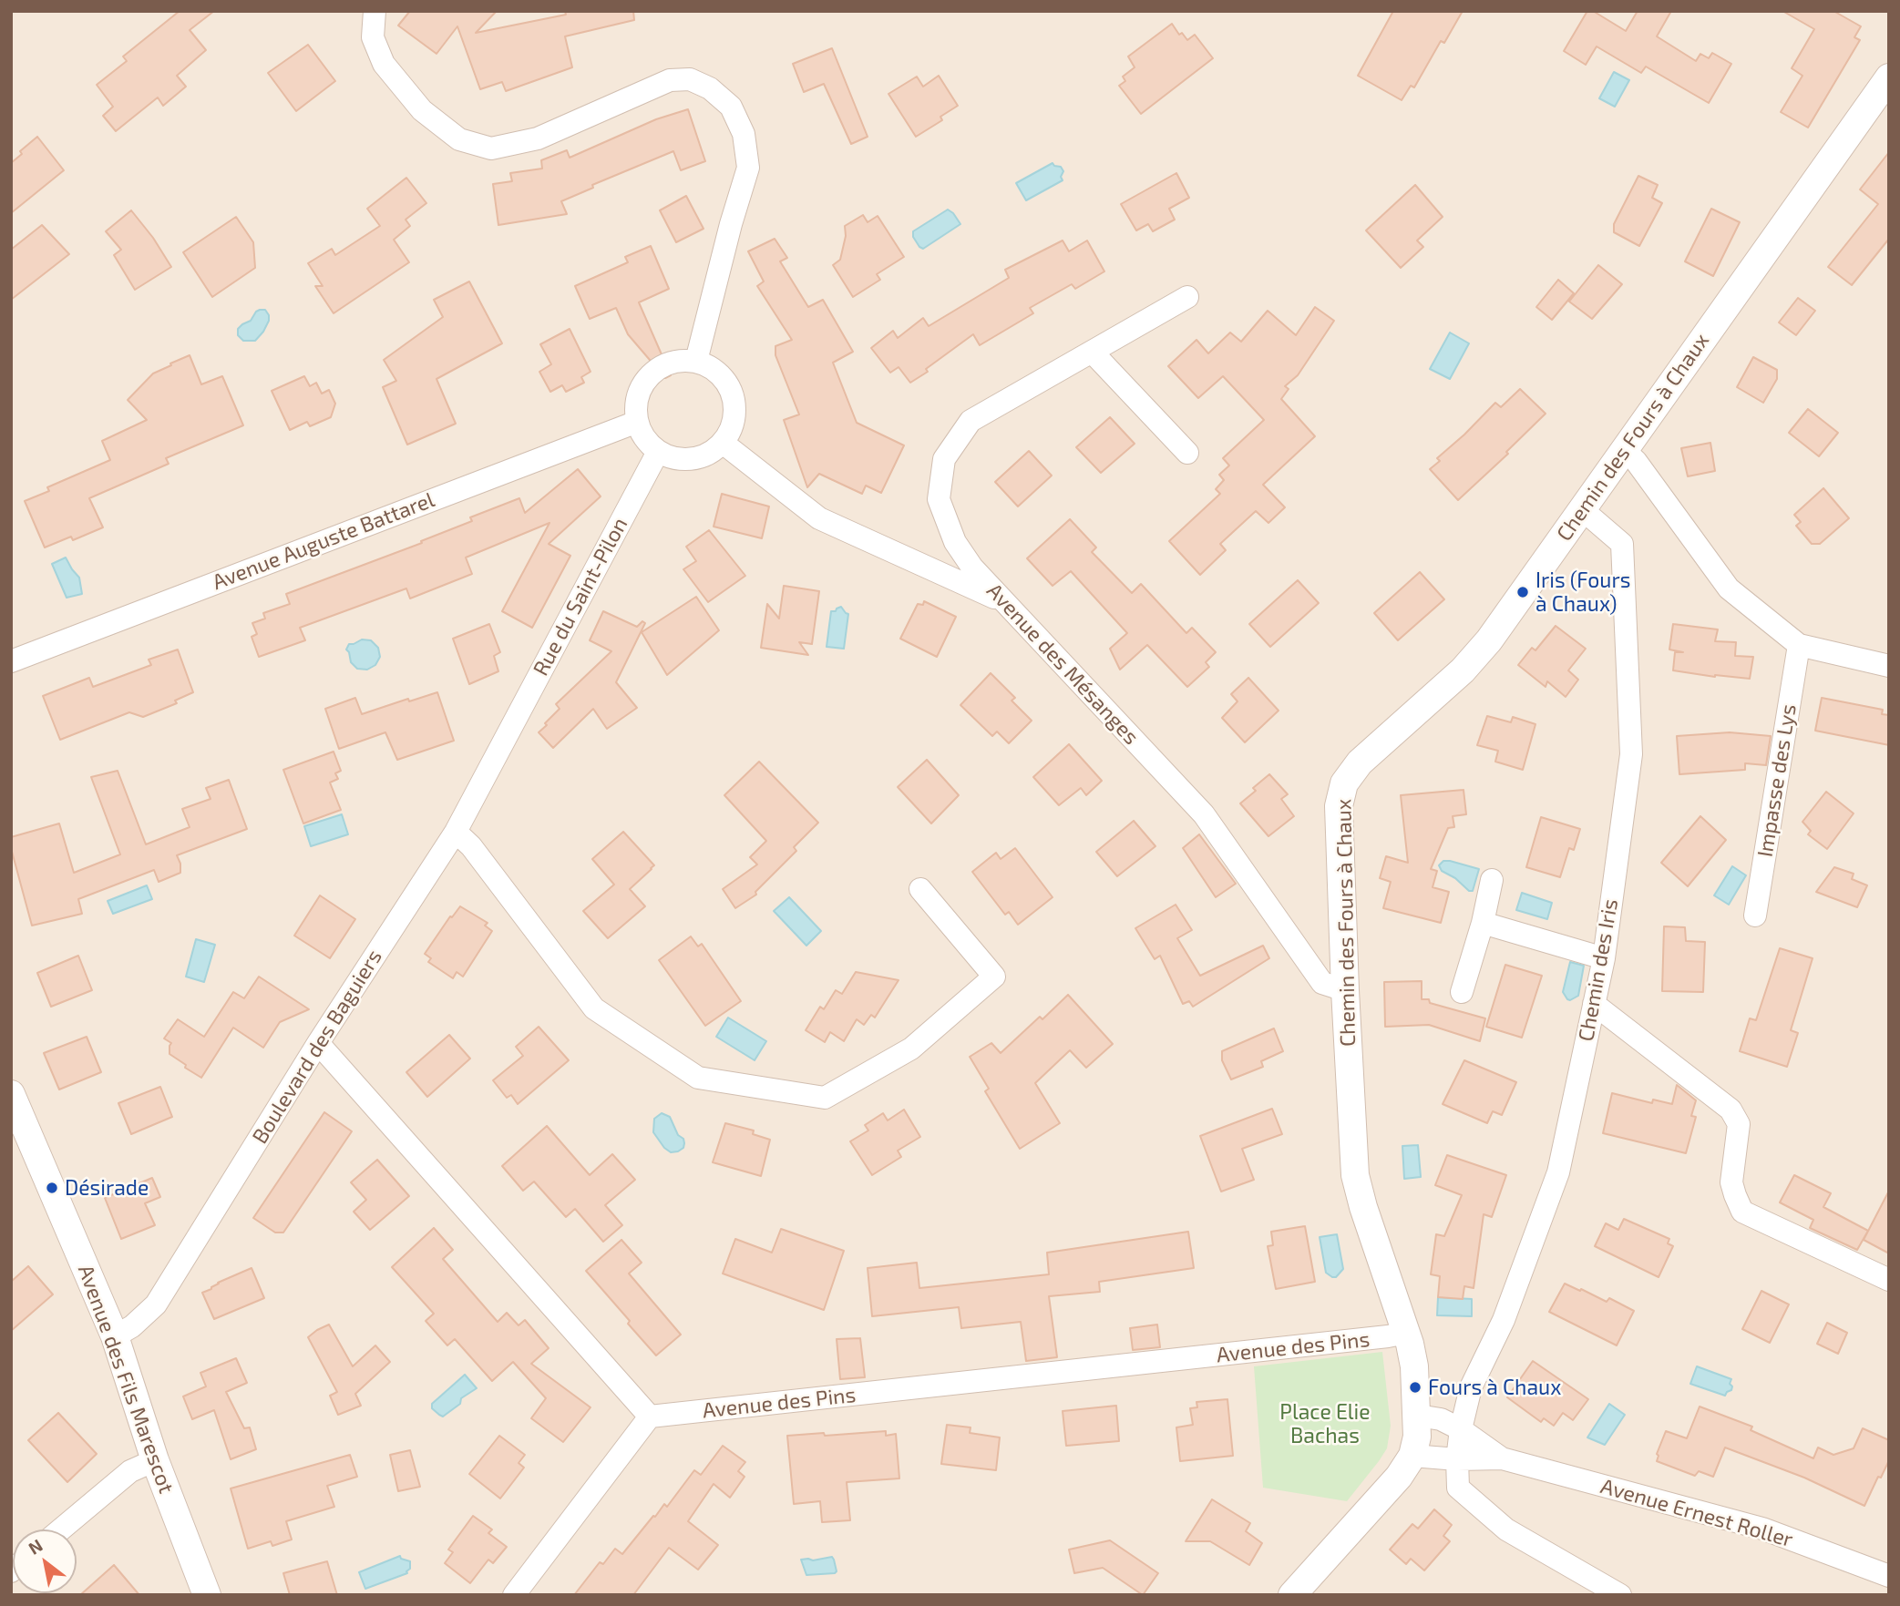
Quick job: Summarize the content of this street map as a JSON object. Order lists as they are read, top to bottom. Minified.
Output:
{"streets":{"street":["Chemin des Fours à Chaux","Avenue Auguste Battarel","Rue du Saint-Pilon","Avenue des Mésanges","Impasse des Lys","Chemin des Iris","Boulevard des Baguiers","Avenue des Pins","Avenue des Fils Marescot","Avenue Ernest Roller"]},"crossings":[["Chemin des Fours à Chaux","Avenue des Mésanges"],["Chemin des Fours à Chaux","Chemin des Iris"],["Chemin des Fours à Chaux","Avenue des Pins"],["Chemin des Fours à Chaux","Avenue Ernest Roller"],["Avenue Auguste Battarel","Rue du Saint-Pilon"],["Rue du Saint-Pilon","Boulevard des Baguiers"],["Chemin des Iris","Avenue Ernest Roller"],["Boulevard des Baguiers","Avenue des Fils Marescot"]],"parks":["Place Elie Bachas"],"places":["Iris (Fours à Chaux)","Désirade","Fours à Chaux"],"north":"top left"}
